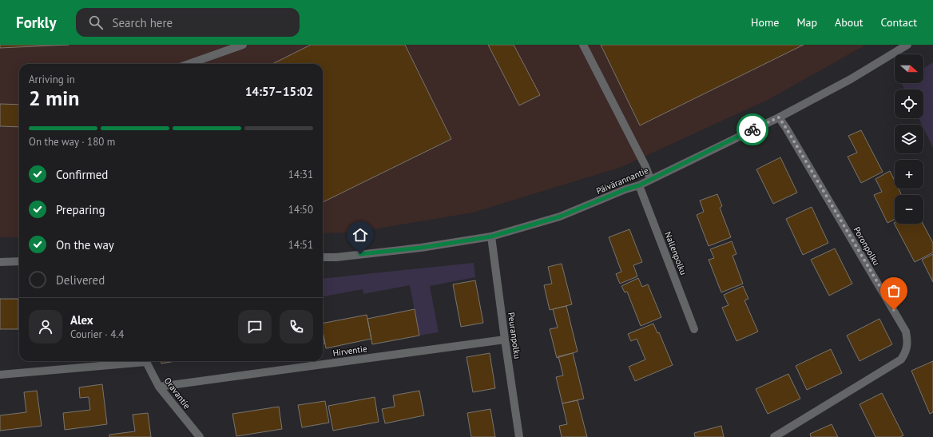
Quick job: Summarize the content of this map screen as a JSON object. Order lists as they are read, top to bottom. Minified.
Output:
{"streets":{"street":["Päivärannantie","Poronpolku","Nallenpolku","Peuranpolku","Hirventie","Oravantie"]},"crossings":[["Päivärannantie","Poronpolku"],["Päivärannantie","Nallenpolku"],["Päivärannantie","Peuranpolku"],["Peuranpolku","Hirventie"],["Hirventie","Oravantie"]],"north":"right","page":{"header":"Forkly","search":"Search here","nav":["Home","Map","About","Contact"],"map_buttons":["+","−"],"heading":["2 min","Arriving in","14:57–15:02"],"panel":["Alex","Courier · 4.4"],"bar":"On the way · 180 m","list":[["Confirmed","14:31"],["Preparing","14:50"],["On the way","14:51"],"Delivered"]}}
